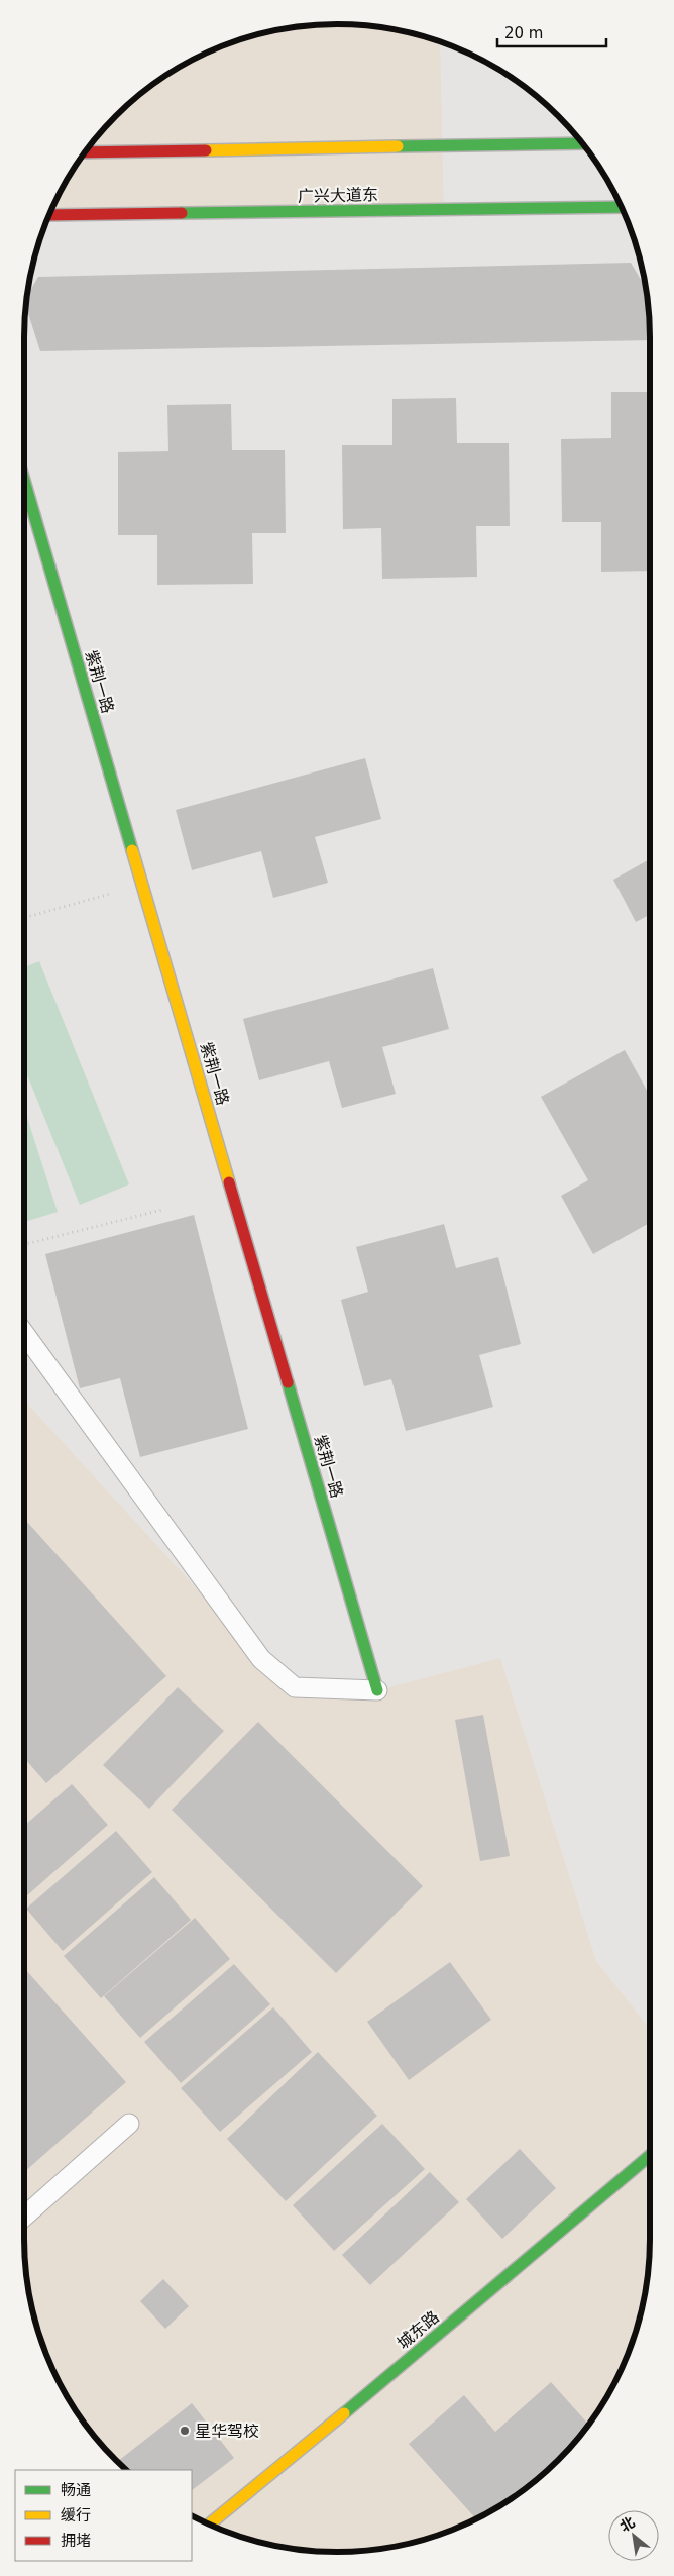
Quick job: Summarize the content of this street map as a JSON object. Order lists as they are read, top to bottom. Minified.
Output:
{"streets":{"main road":["广兴大道东","紫荆一路","城东路"]},"places":["星华驾校"],"legend":["畅通","缓行","拥堵"],"scale_bar":"20 m","north":"top left"}
